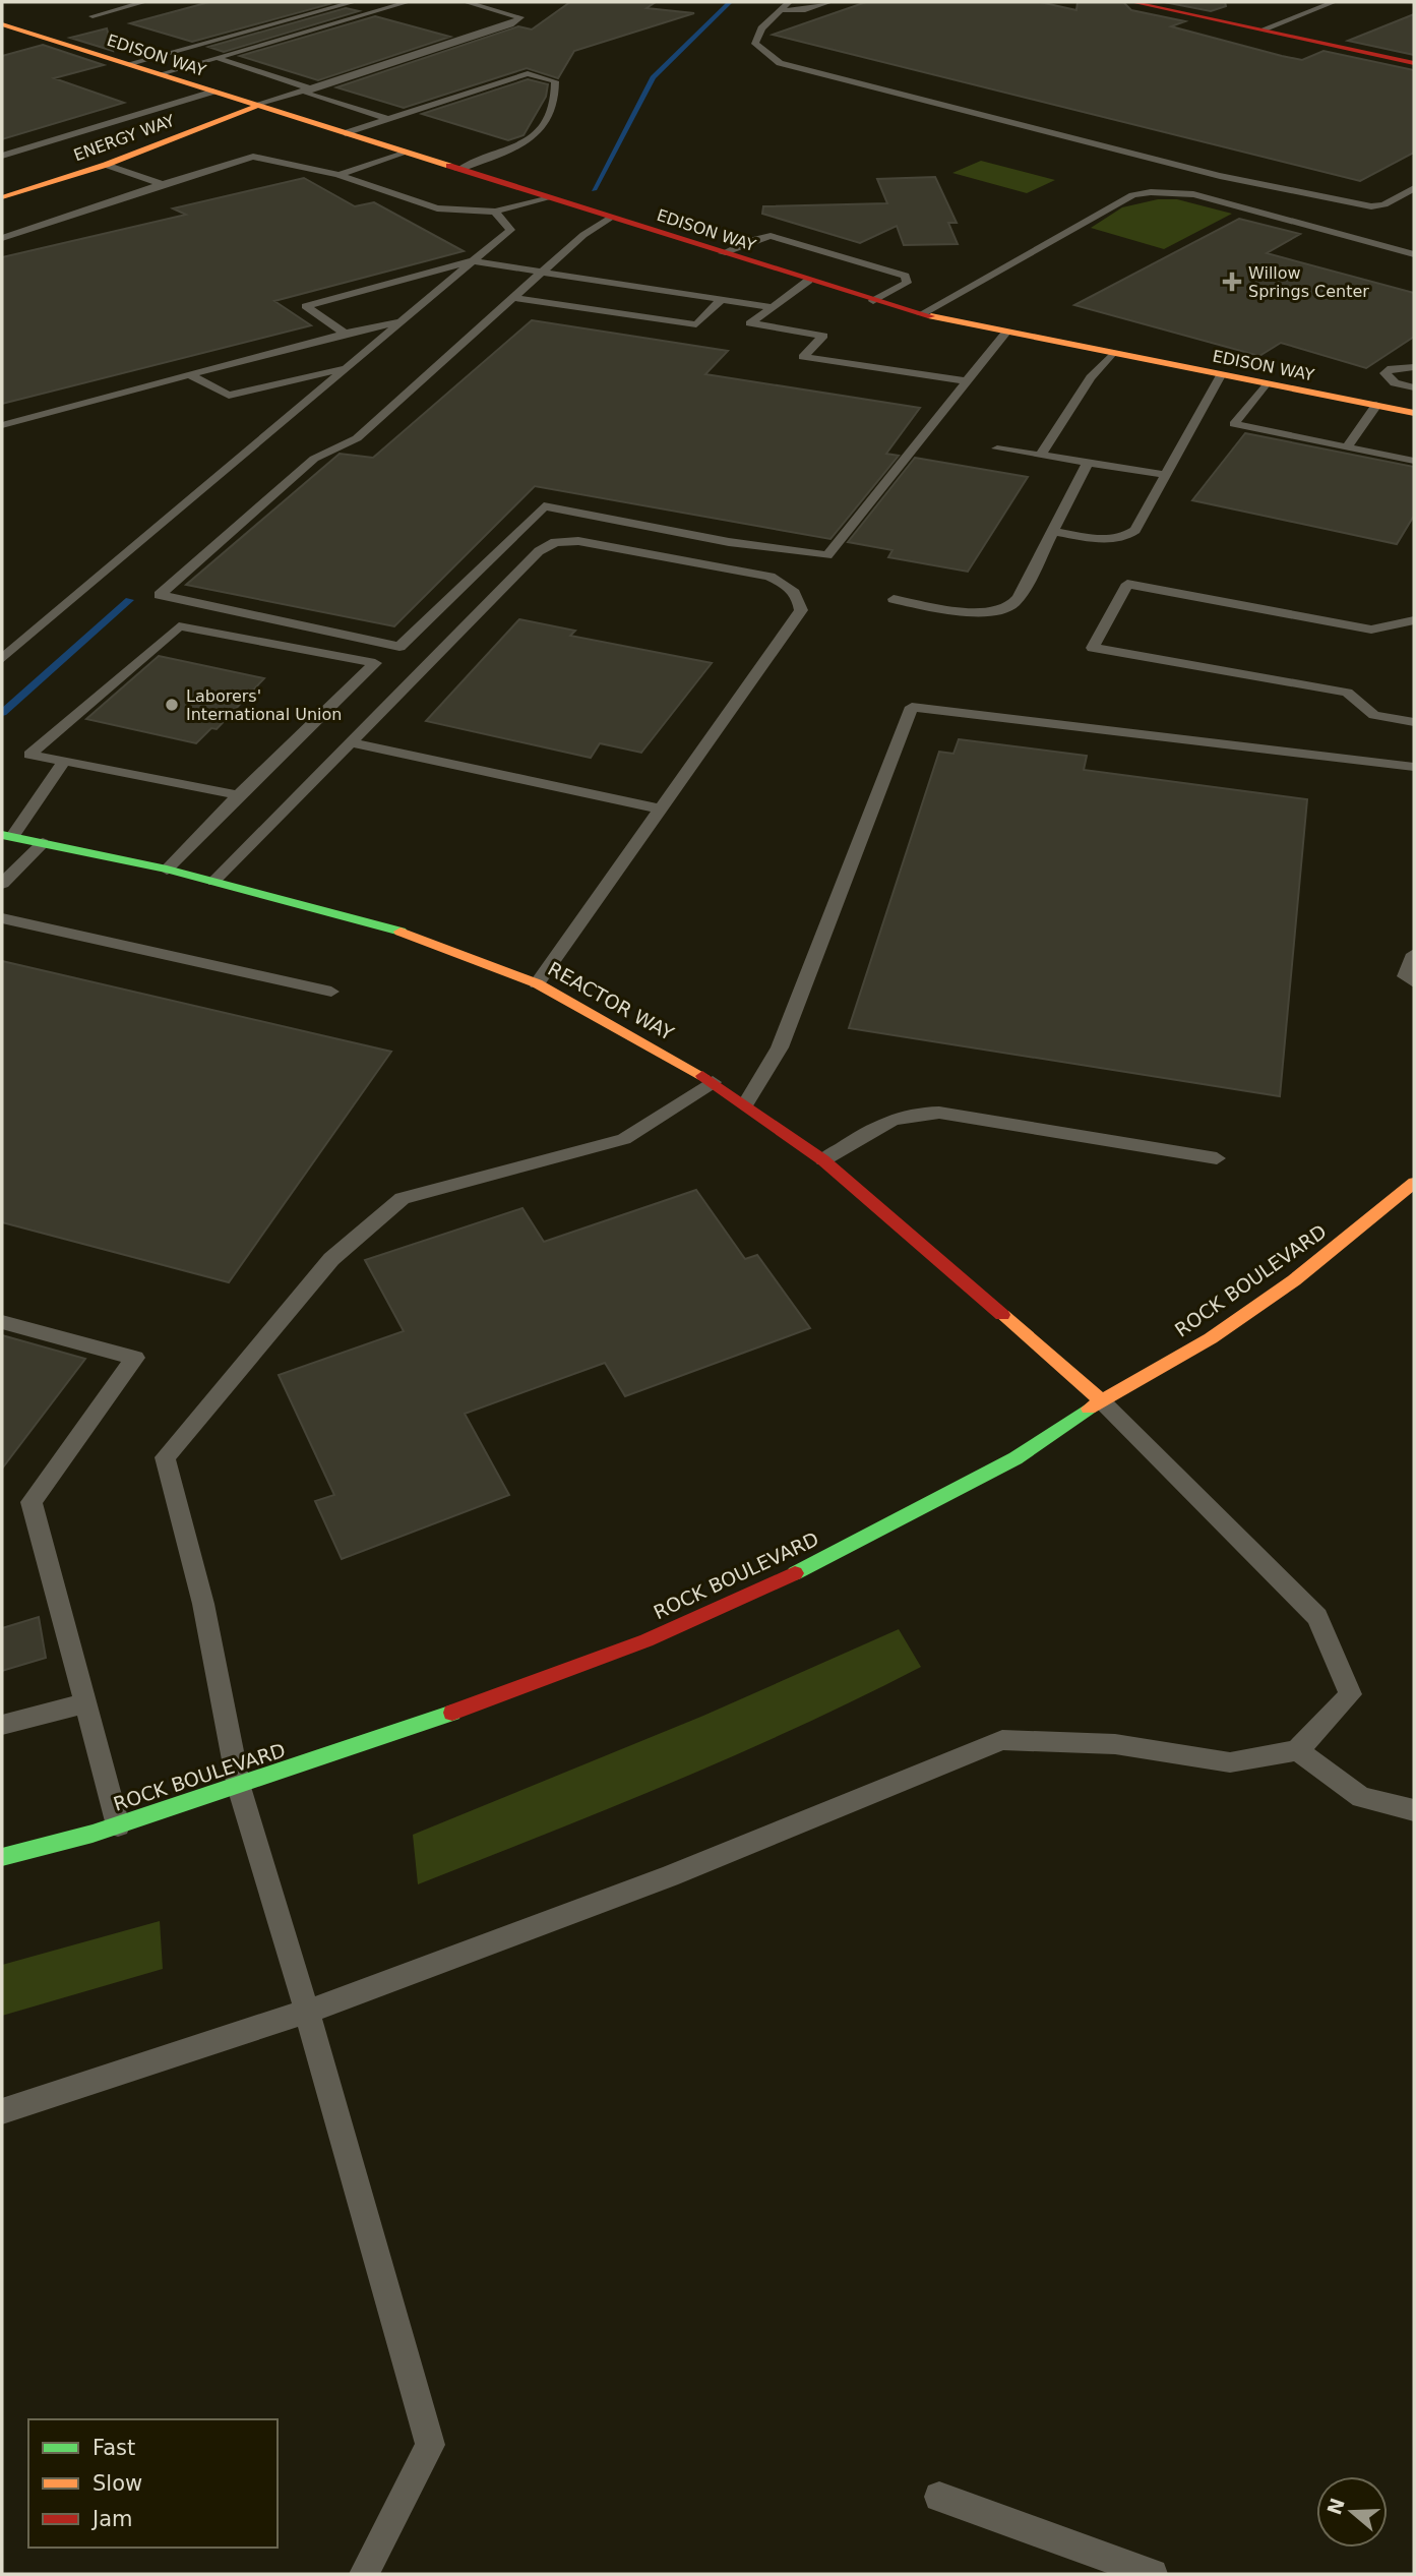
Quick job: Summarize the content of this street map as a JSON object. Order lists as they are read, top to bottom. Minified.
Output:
{"streets":{"street":["EDISON WAY","ENERGY WAY","REACTOR WAY","ROCK BOULEVARD"]},"crossings":[["EDISON WAY","ENERGY WAY"],["REACTOR WAY","ROCK BOULEVARD"]],"places":{"health":["Willow Springs Center"],"other":["Laborers' International Union"]},"legend":["Fast","Slow","Jam"],"north":"left"}
